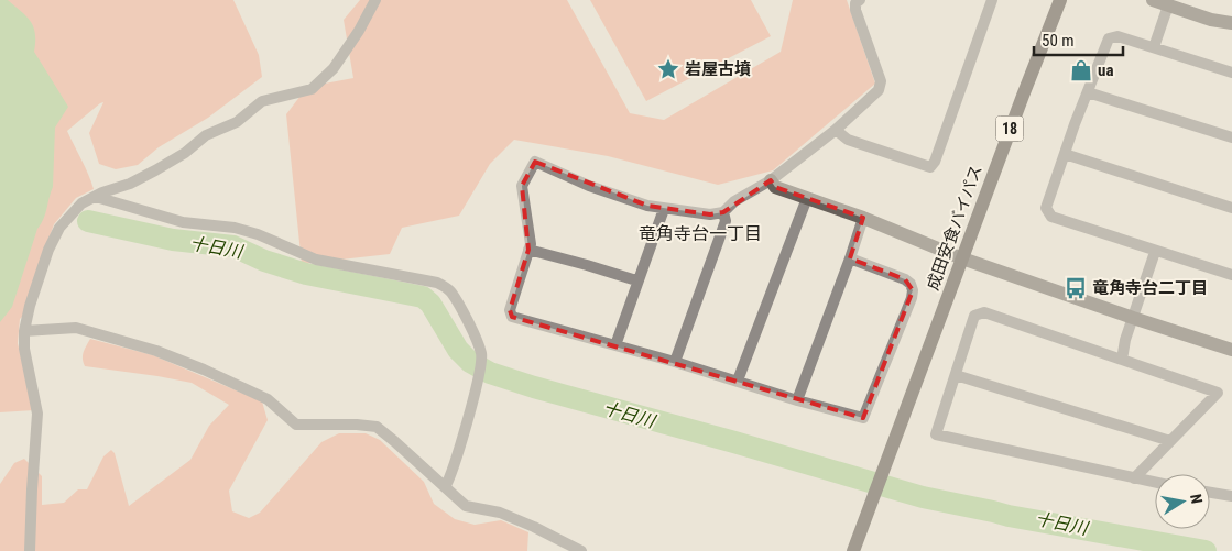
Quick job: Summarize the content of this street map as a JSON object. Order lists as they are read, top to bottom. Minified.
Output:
{"streets":{"main road":["18","成田安食バイパス"]},"districts":["竜角寺台一丁目"],"water":["十日川"],"places":{"place":["岩屋古墳"],"shop":["ua"],"bus stop":["竜角寺台二丁目"]},"scale_bar":"50 m","north":"right"}
